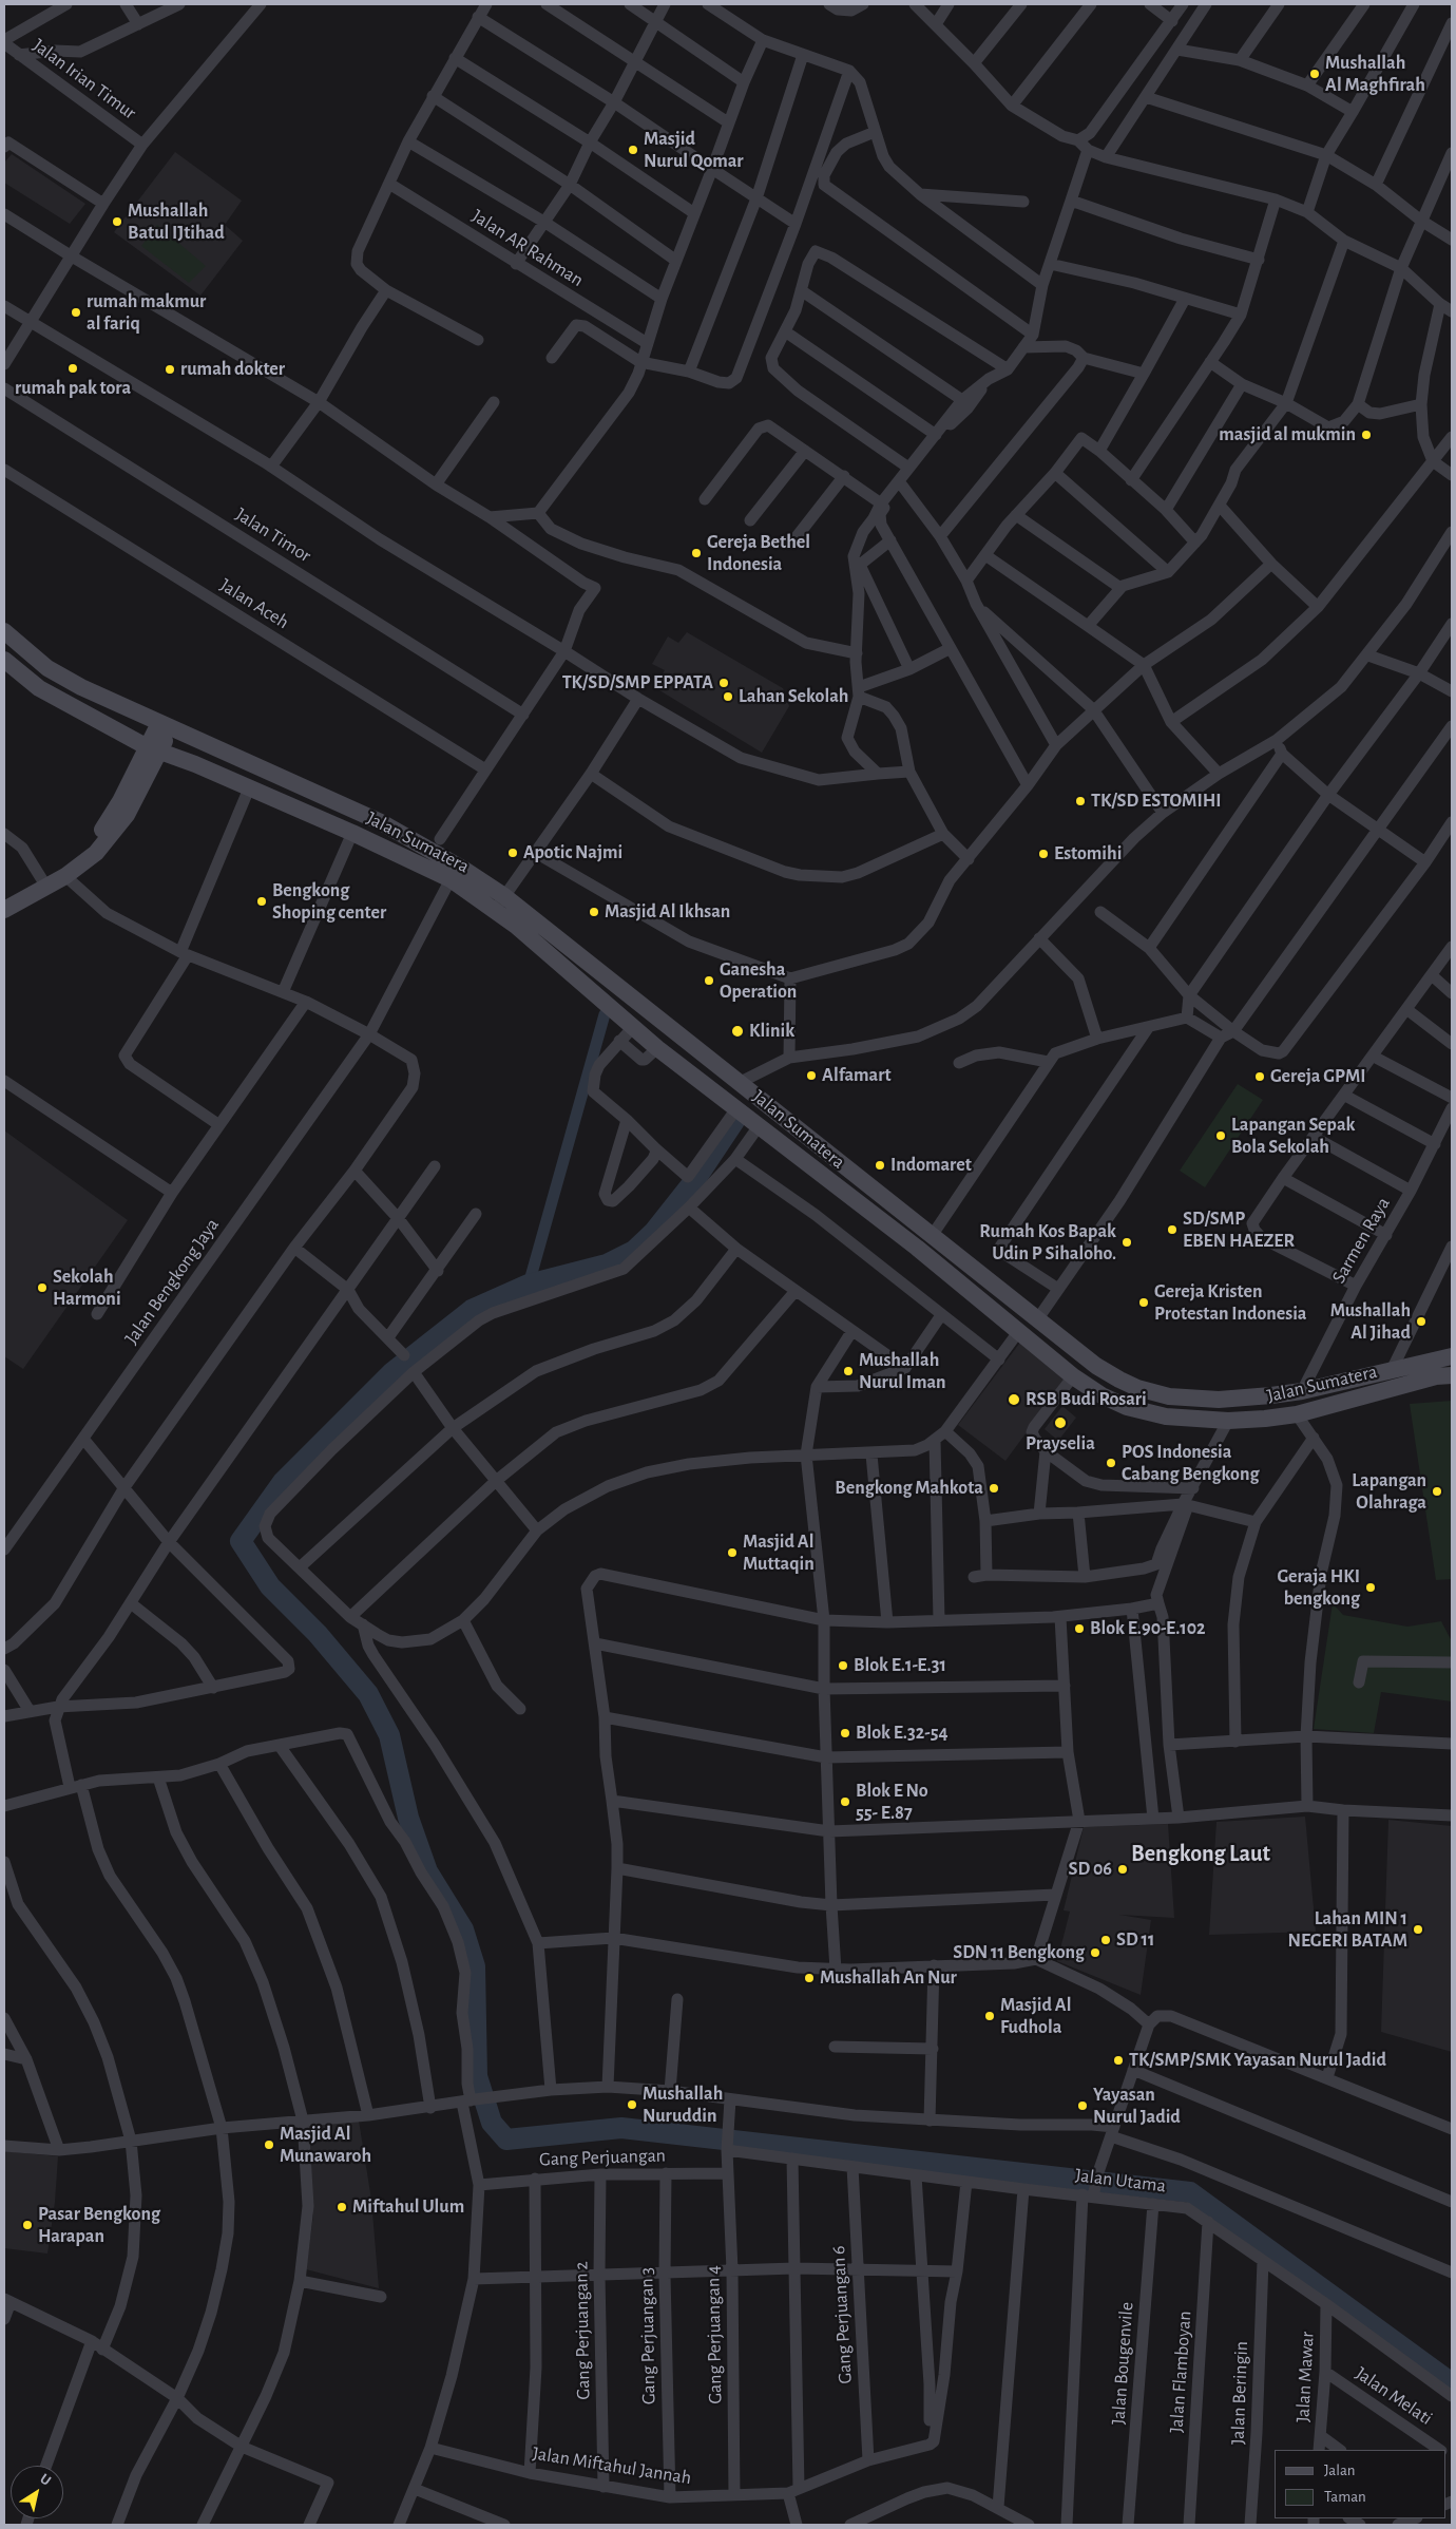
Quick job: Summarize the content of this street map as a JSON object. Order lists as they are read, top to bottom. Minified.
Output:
{"streets":{"main road":["Jalan Sumatera"],"street":["Jalan Irian Timur","Jalan AR Rahman","Jalan Timor","Jalan Aceh","Sarmen Raya","Jalan Bengkong Jaya","Gang Perjuangan","Jalan Utama","Gang Perjuangan 6","Gang Perjuangan 2","Gang Perjuangan 4","Gang Perjuangan 3","Jalan Bougenvile","Jalan Flamboyan","Jalan Mawar","Jalan Beringin","Jalan Melati","Jalan Miftahul Jannah"]},"crossings":[["Jalan Sumatera","Sarmen Raya"],["Jalan Sumatera","Jalan Bengkong Jaya"],["Gang Perjuangan","Gang Perjuangan 2"],["Gang Perjuangan","Gang Perjuangan 4"],["Gang Perjuangan","Gang Perjuangan 3"],["Jalan Utama","Gang Perjuangan 6"],["Jalan Utama","Gang Perjuangan 4"],["Jalan Utama","Jalan Bougenvile"],["Jalan Utama","Jalan Flamboyan"],["Jalan Utama","Jalan Mawar"],["Jalan Utama","Jalan Beringin"],["Gang Perjuangan 6","Jalan Miftahul Jannah"],["Gang Perjuangan 2","Jalan Miftahul Jannah"],["Gang Perjuangan 4","Jalan Miftahul Jannah"],["Gang Perjuangan 3","Jalan Miftahul Jannah"],["Jalan Mawar","Jalan Melati"]],"districts":["Bengkong Laut"],"places":["Mushallah Al Maghfirah","Masjid Nurul Qomar","Mushallah Batul IJtihad","rumah makmur al fariq","rumah pak tora","rumah dokter","masjid al mukmin","Gereja Bethel Indonesia","TK/SD/SMP EPPATA","Lahan Sekolah","TK/SD ESTOMIHI","Apotic Najmi","Estomihi","Bengkong Shoping center","Masjid Al Ikhsan","Ganesha Operation","Klinik","Alfamart","Gereja GPMI","Lapangan Sepak Bola Sekolah","Indomaret","SD/SMP EBEN HAEZER","Rumah Kos Bapak Udin P Sihaloho.","Sekolah Harmoni","Gereja Kristen Protestan Indonesia","Mushallah Al Jihad","Mushallah Nurul Iman","RSB Budi Rosari","Prayselia","POS Indonesia Cabang Bengkong","Bengkong Mahkota","Lapangan Olahraga","Masjid Al Muttaqin","Geraja HKI bengkong","Blok E.90-E.102","Blok E.1-E.31","Blok E.32-54","Blok E No 55- E.87","SD 06","Lahan MIN 1 NEGERI BATAM","SD 11","SDN 11 Bengkong","Mushallah An Nur","Masjid Al Fudhola","TK/SMP/SMK Yayasan Nurul Jadid","Mushallah Nuruddin","Yayasan Nurul Jadid","Masjid Al Munawaroh","Miftahul Ulum","Pasar Bengkong Harapan"],"legend":["Jalan","Taman"],"north":"top right"}
